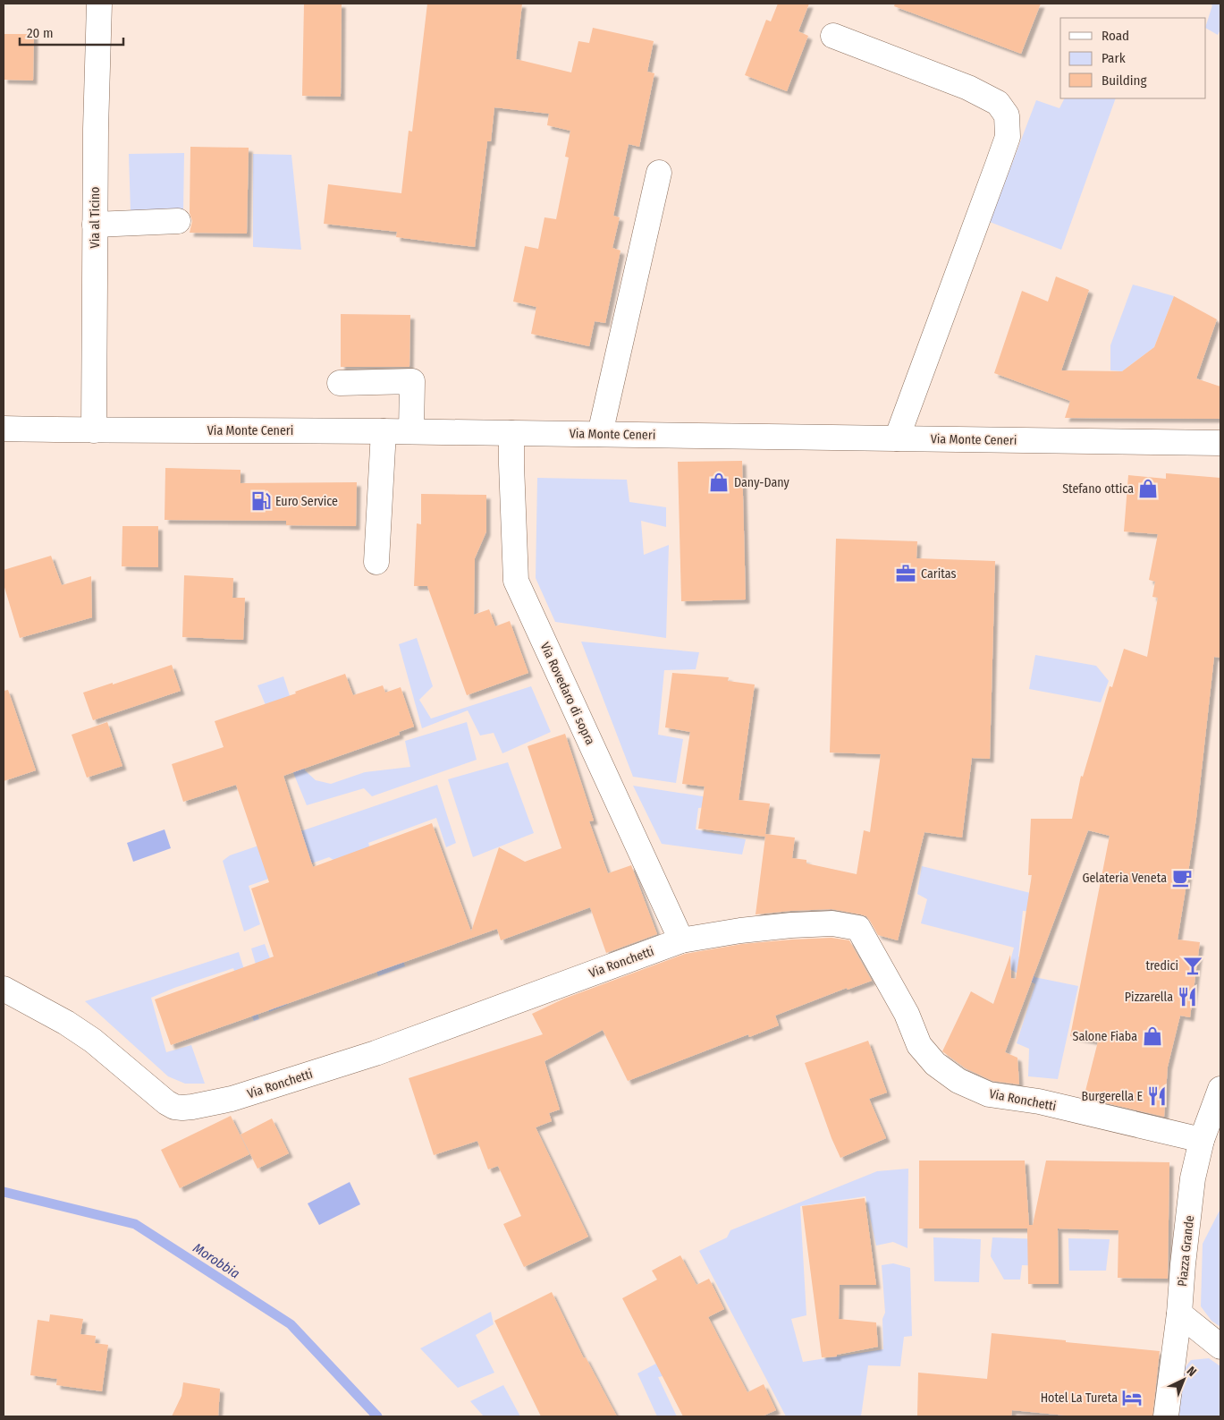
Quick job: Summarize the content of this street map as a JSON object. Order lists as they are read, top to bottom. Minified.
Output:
{"streets":{"street":["Via al Ticino","Via Monte Ceneri","Via Rovedaro di sopra","Via Ronchetti","Piazza Grande"]},"crossings":[["Via al Ticino","Via Monte Ceneri"],["Via Monte Ceneri","Via Rovedaro di sopra"],["Via Rovedaro di sopra","Via Ronchetti"],["Via Ronchetti","Piazza Grande"]],"water":["Morobbia"],"places":{"shop":["Dany-Dany","Stefano ottica","Salone Fiaba"],"fuel station":["Euro Service"],"office":["Caritas"],"cafe":["Gelateria Veneta"],"bar":["tredici"],"restaurant":["Pizzarella","Burgerella E"],"hotel":["Hotel La Tureta"]},"legend":["Road","Park","Building"],"scale_bar":"20 m","north":"top right"}
